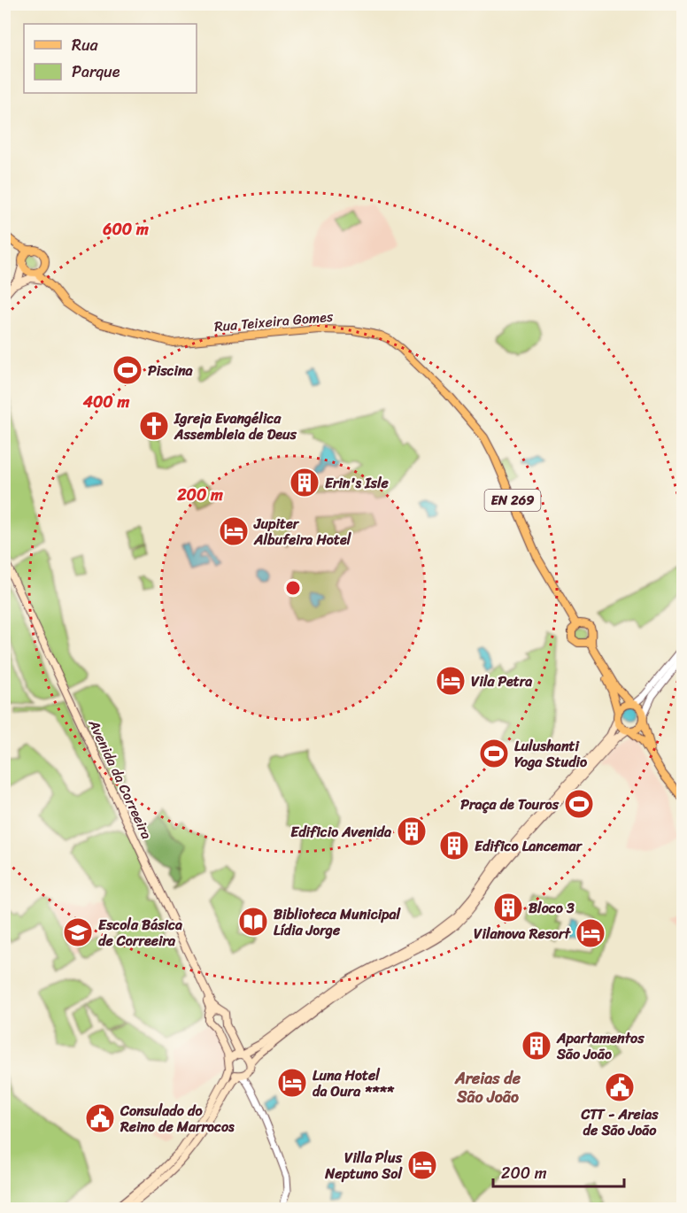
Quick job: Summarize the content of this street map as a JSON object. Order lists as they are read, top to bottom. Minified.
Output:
{"streets":{"main road":["Rua Teixeira Gomes","EN 269","Avenida da Correeira"]},"crossings":[["Rua Teixeira Gomes","EN 269"]],"districts":["Areias de São João"],"places":{"sports":["Piscina","Lulushanti Yoga Studio","Praça de Touros"],"church":["Igreja Evangélica Assembleia de Deus"],"building":["Erin's Isle","Edificio Avenida","Edifico Lancemar","Bloco 3","Apartamentos São João"],"hotel":["Jupiter Albufeira Hotel","Vila Petra","Vilanova Resort","Luna Hotel da Oura ****","Villa Plus Neptuno Sol"],"library":["Biblioteca Municipal Lídia Jorge"],"school or university":["Escola Básica de Correeira"],"public building":["CTT - Areias de São João","Consulado do Reino de Marrocos"]},"legend":["Rua","Parque"],"scale_bar":"200 m","rings":["600 m","400 m","200 m"]}
